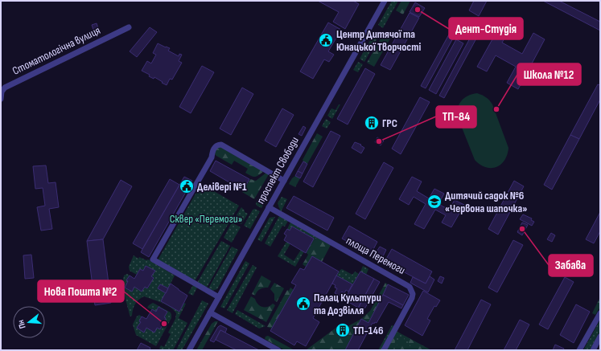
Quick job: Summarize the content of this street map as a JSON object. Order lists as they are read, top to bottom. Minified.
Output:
{"streets":{"street":["Стоматологічна вулиця","проспект Свободи","площа Перемоги"]},"crossings":[["проспект Свободи","площа Перемоги"]],"parks":["Сквер «Перемоги»"],"places":{"other":["Дент-Студія","Школа №12","ТП-84","Забава","Нова Пошта №2"],"public building":["Центр Дитячої та Юнацької Творчості","Делівері №1","Палац Культури та Дозвілля"],"building":["ГРС","ТП-146"],"school or university":["Дитячий садок №6 «Червона шапочка»"]},"north":"left"}
